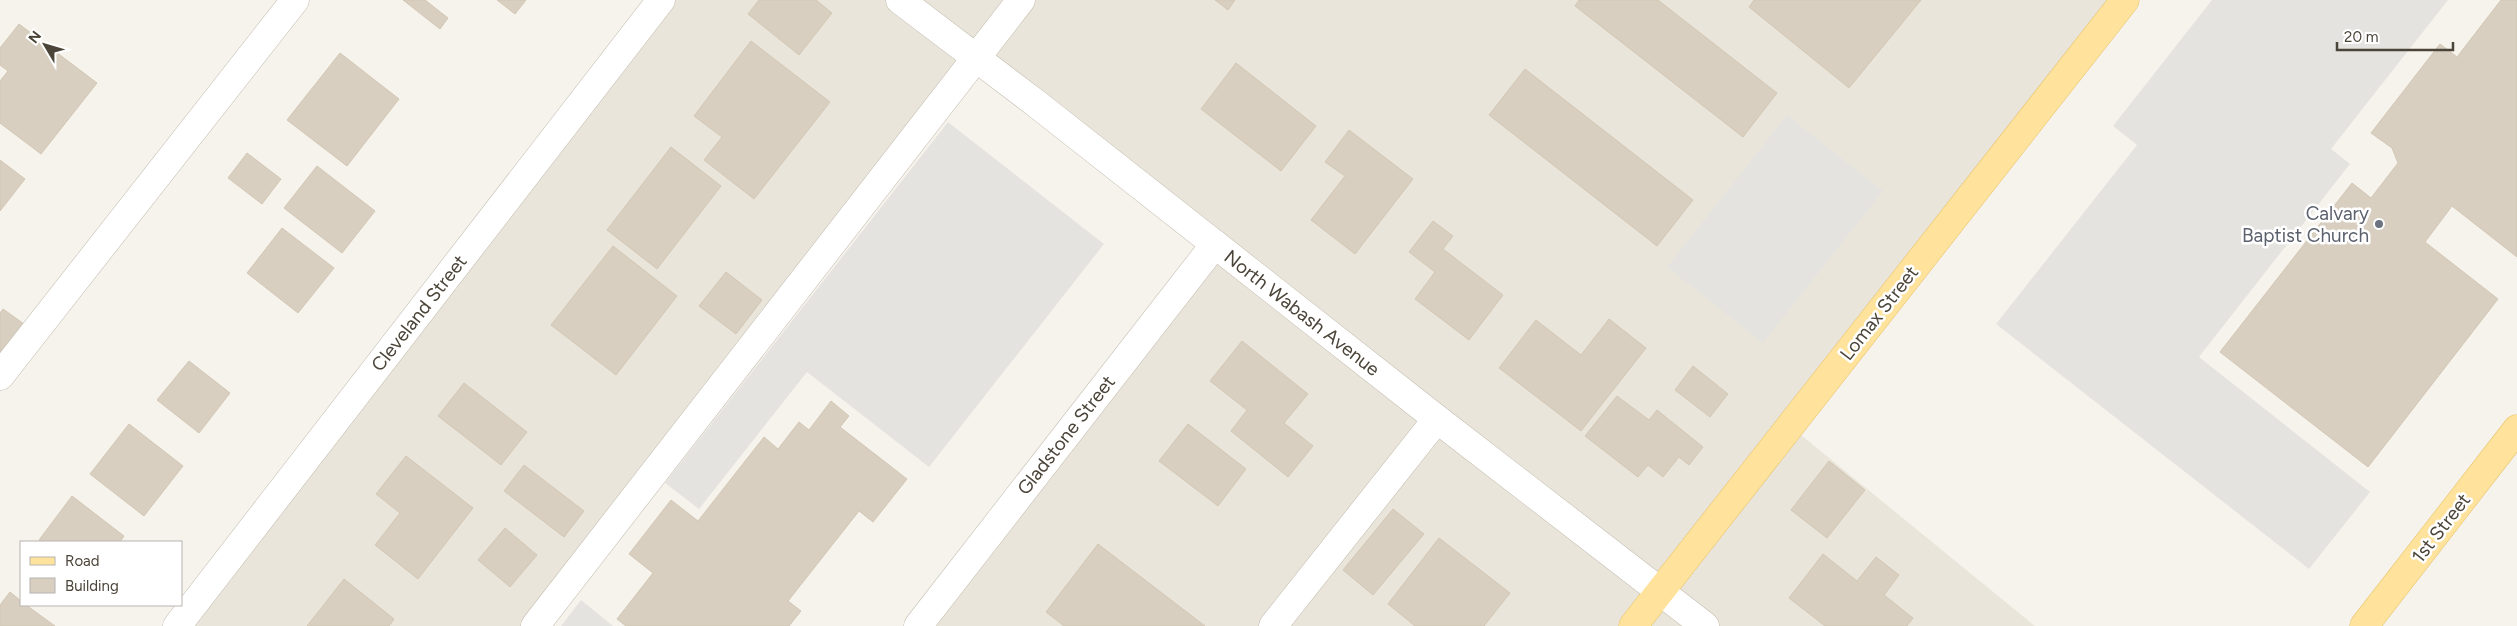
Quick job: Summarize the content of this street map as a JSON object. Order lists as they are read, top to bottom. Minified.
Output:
{"streets":{"main road":["Lomax Street","1st Street"],"street":["Cleveland Street","North Wabash Avenue","Gladstone Street"]},"crossings":[["North Wabash Avenue","Lomax Street"],["North Wabash Avenue","Gladstone Street"]],"places":["Calvary Baptist Church"],"legend":["Road","Building"],"scale_bar":"20 m","north":"top left"}
